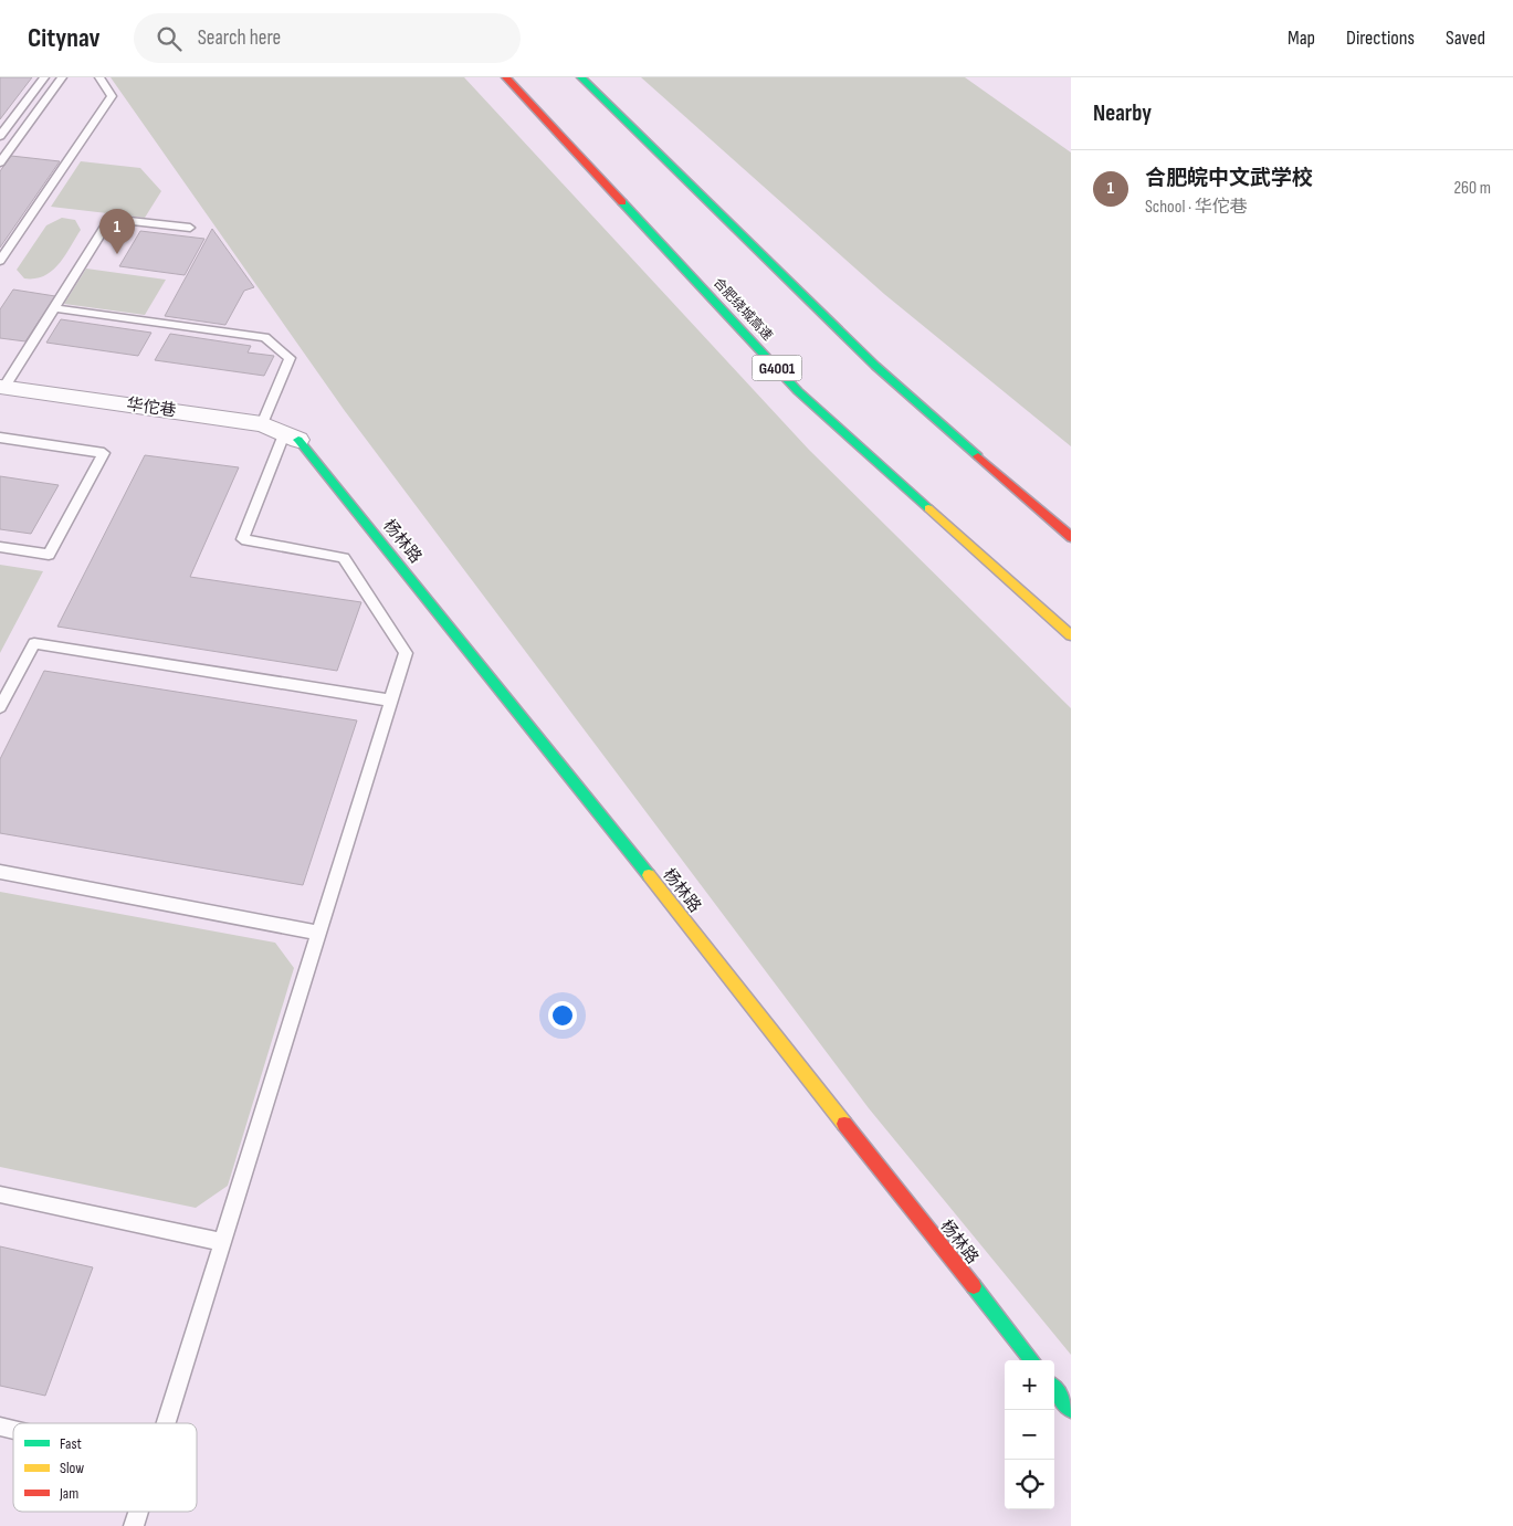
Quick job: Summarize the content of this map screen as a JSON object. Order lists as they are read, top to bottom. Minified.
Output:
{"streets":{"main road":["合肥绕城高速","G4001","杨林路"],"street":["华佗巷"]},"crossings":[["华佗巷","杨林路"]],"legend":["Fast","Slow","Jam"],"page":{"header":"Citynav","search":"Search here","nav":["Map","Directions","Saved"],"heading":"Nearby","list":[{"mark":"1","name":"合肥皖中文武学校","note":"School · 华佗巷","value":"260 m"}],"pins":"1","map_buttons":["+","−"]}}
